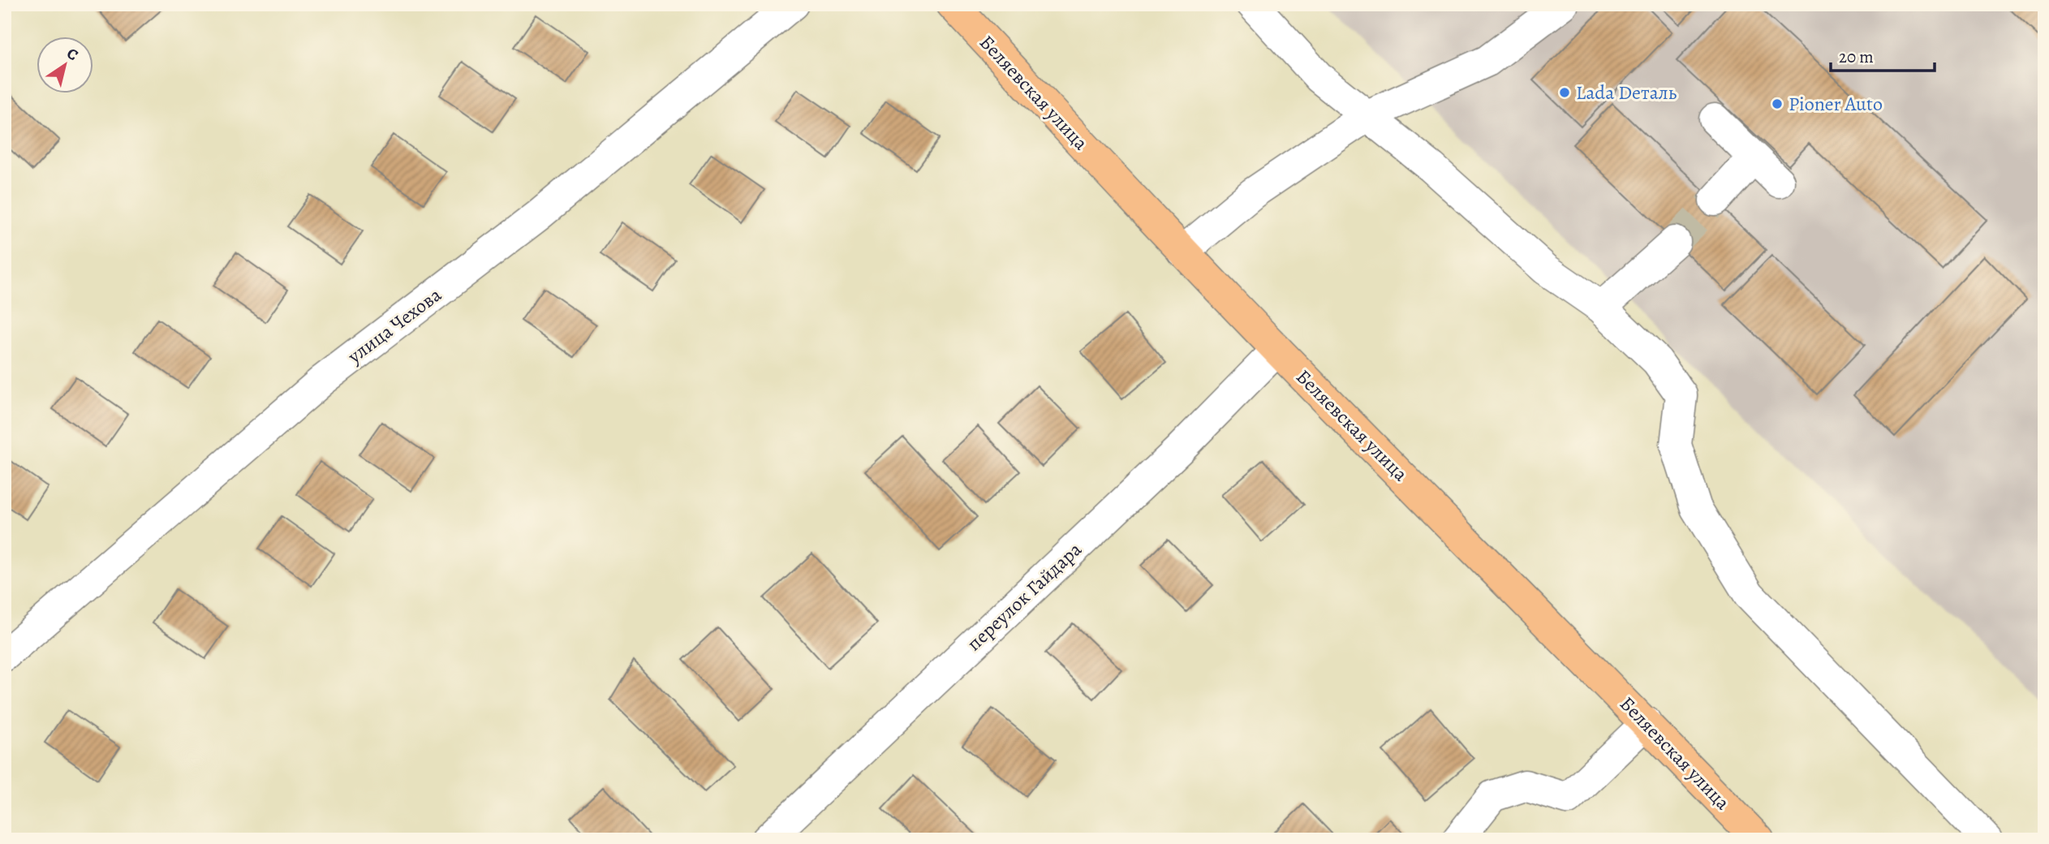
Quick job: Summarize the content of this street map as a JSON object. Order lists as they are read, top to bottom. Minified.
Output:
{"streets":{"main road":["Беляевская улица"],"street":["улица Чехова","переулок Гайдара"]},"crossings":[["Беляевская улица","переулок Гайдара"]],"places":["Lada Dеталь","Pioner Auto"],"scale_bar":"20 m","north":"top right"}
